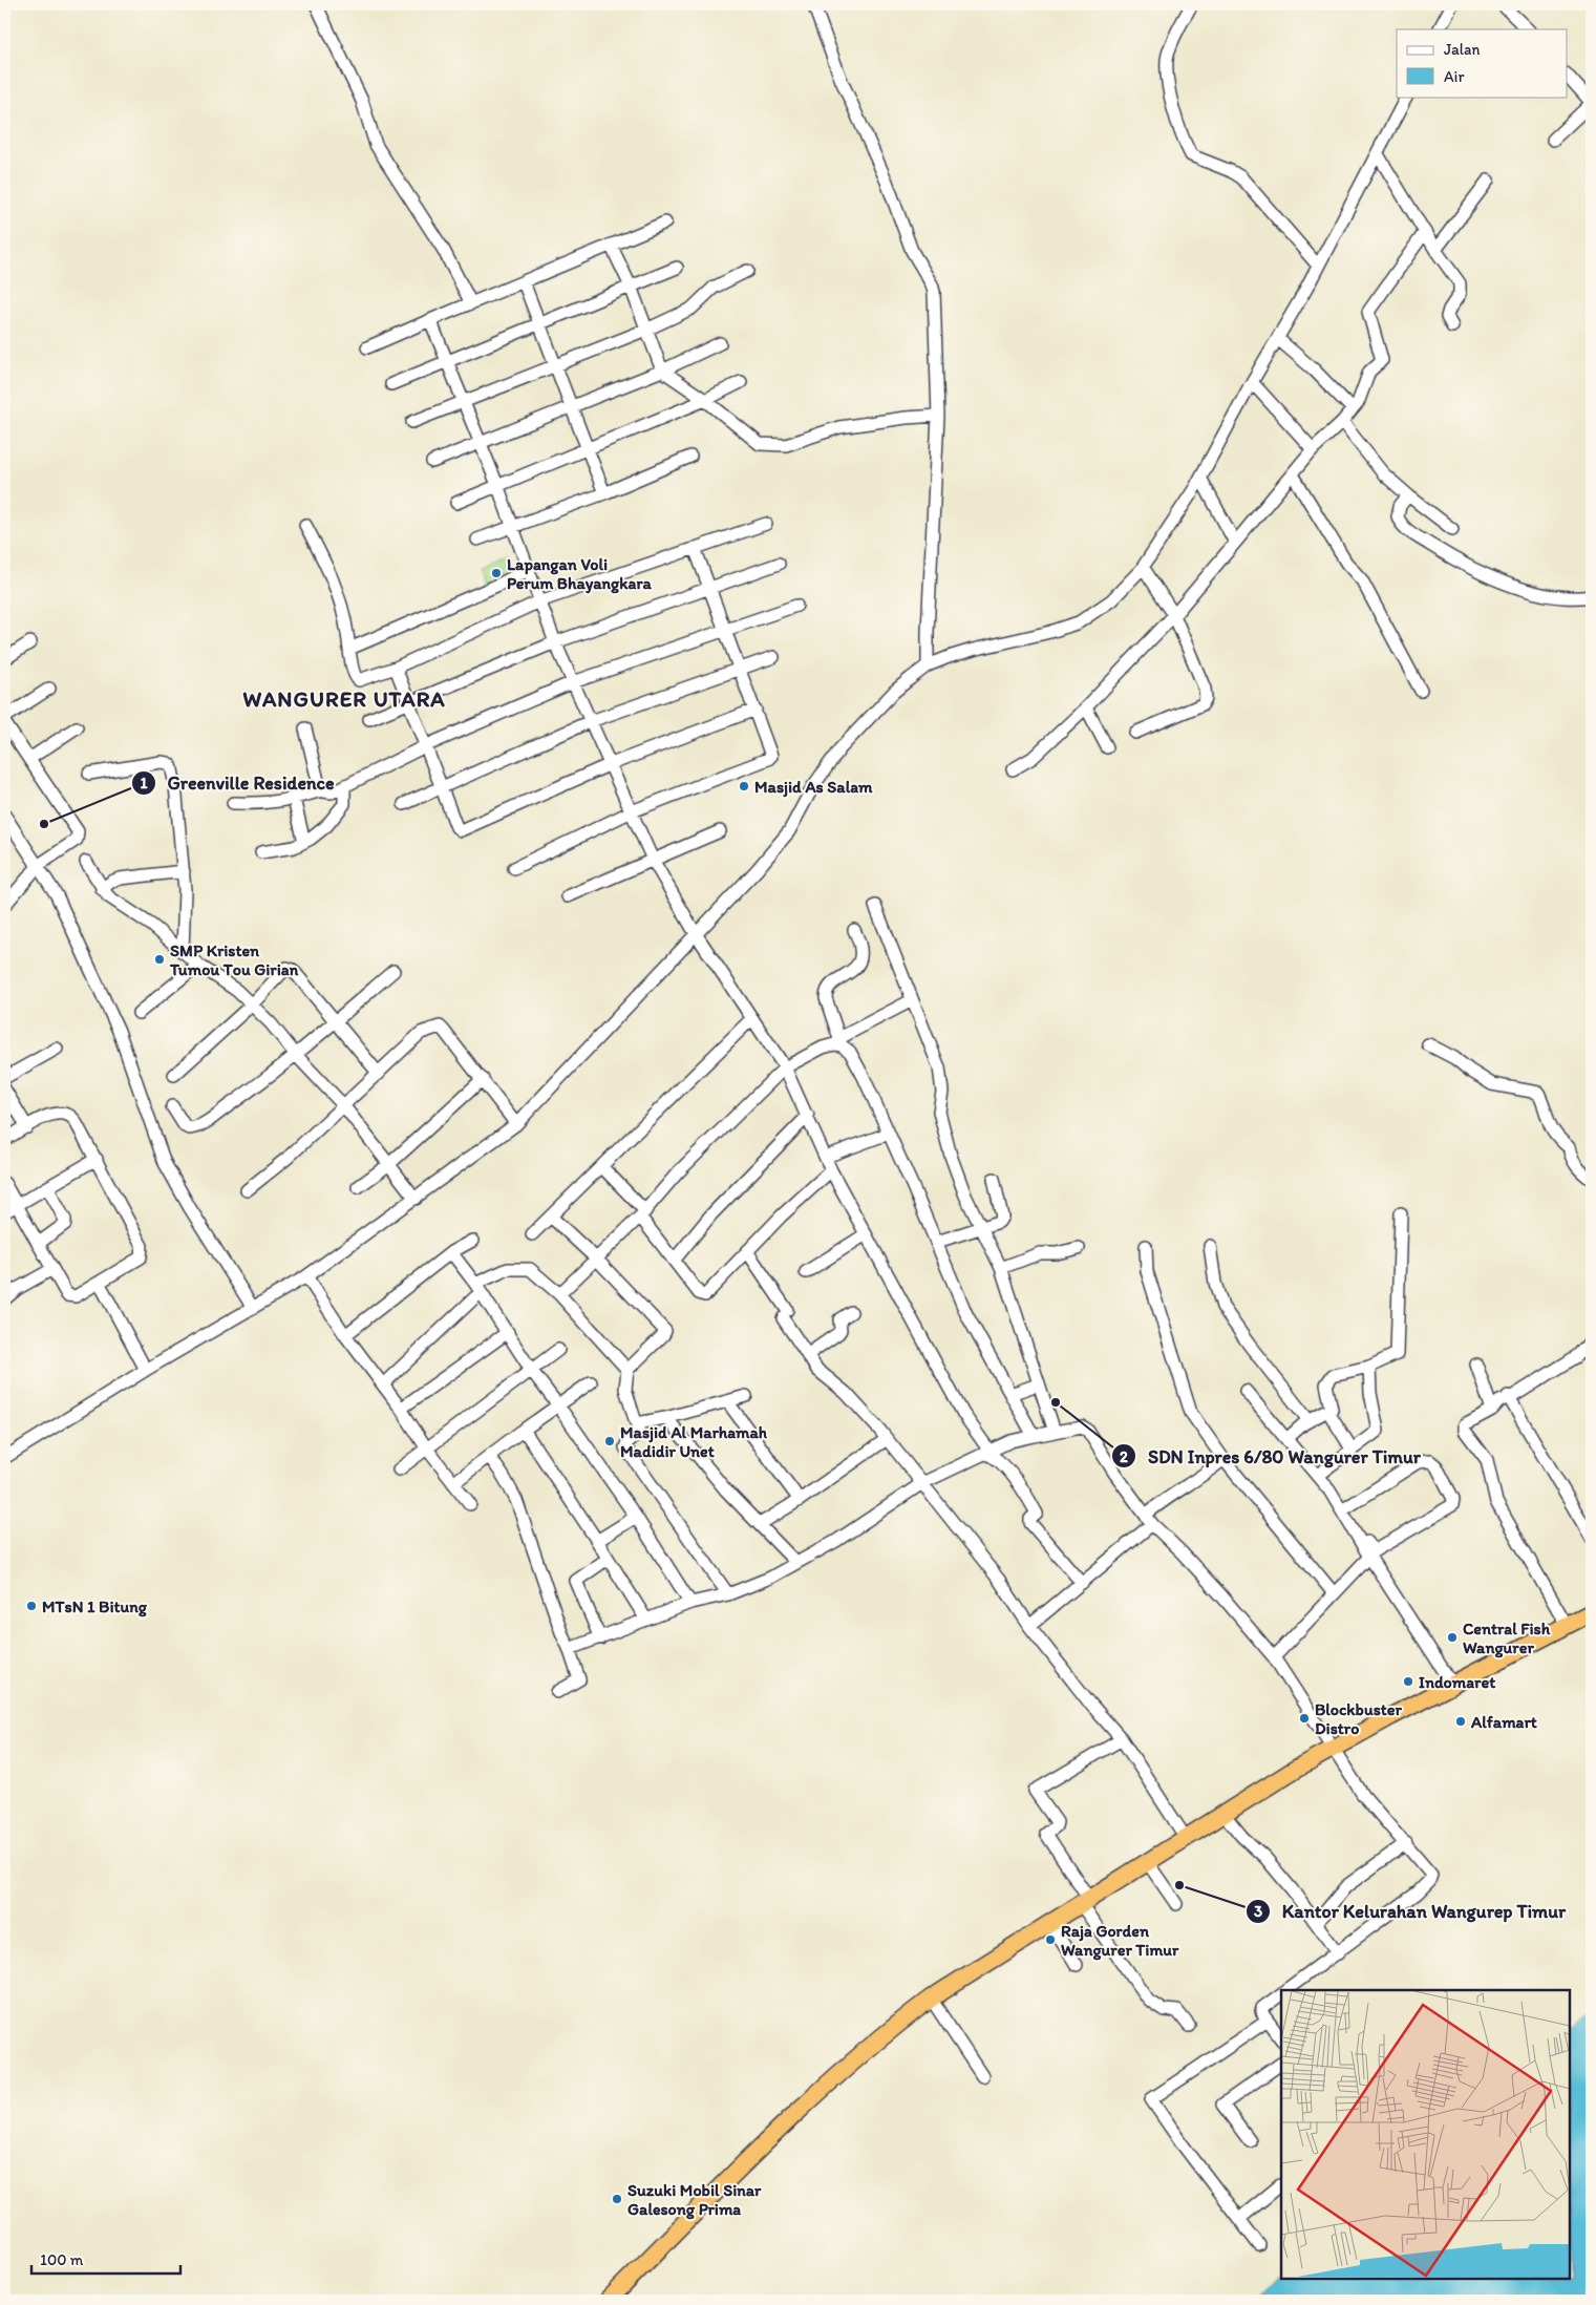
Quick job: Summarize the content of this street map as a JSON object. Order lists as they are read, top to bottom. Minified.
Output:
{"districts":["WANGURER UTARA"],"places":["Lapangan Voli Perum Bhayangkara","Masjid As Salam","Greenville Residence","SMP Kristen Tumou Tou Girian","SDN Inpres 6/80 Wangurer Timur","Masjid Al Marhamah Madidir Unet","MTsN 1 Bitung","Central Fish Wangurer","Indomaret","Blockbuster Distro","Alfamart","Kantor Kelurahan Wangurep Timur","Raja Gorden Wangurer Timur","Suzuki Mobil Sinar Galesong Prima"],"legend":["Jalan","Air"],"scale_bar":"100 m"}
